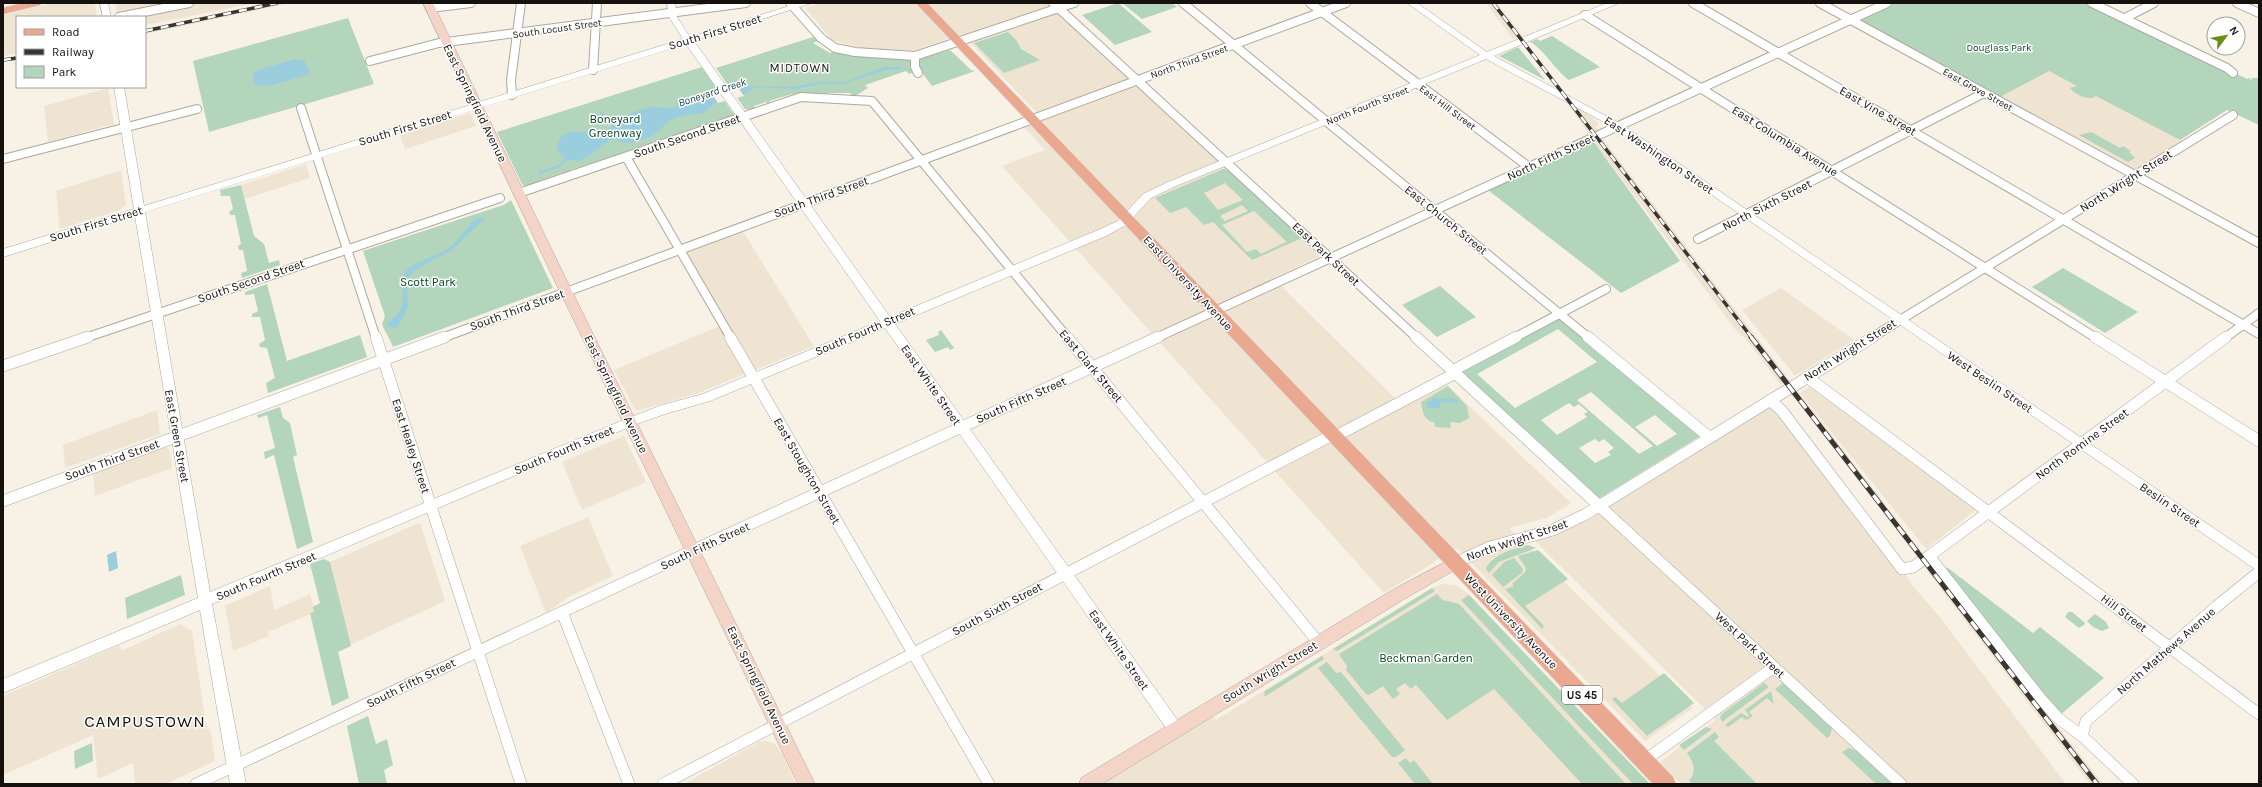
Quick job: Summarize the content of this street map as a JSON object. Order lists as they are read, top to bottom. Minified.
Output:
{"streets":{"main road":["East Springfield Avenue","East University Avenue","West University Avenue","South Wright Street","US 45"],"street":["South Locust Street","South First Street","North Third Street","East Grove Street","North Fourth Street","East Hill Street","East Vine Street","South Second Street","East Columbia Avenue","East Washington Street","North Fifth Street","North Wright Street","South Third Street","North Sixth Street","East Church Street","East Park Street","South Fourth Street","East Clark Street","West Beslin Street","East White Street","South Fifth Street","East Green Street","North Romine Street","East Healey Street","East Stoughton Street","Beslin Street","South Sixth Street","Hill Street","West Park Street","North Mathews Avenue"]},"crossings":[["South Locust Street","East Springfield Avenue"],["South Locust Street","East White Street"],["South First Street","East Springfield Avenue"],["South First Street","East White Street"],["South First Street","East Green Street"],["South First Street","East Healey Street"],["North Third Street","East Hill Street"],["North Third Street","South Third Street"],["North Third Street","East Church Street"],["North Third Street","East Park Street"],["North Third Street","East University Avenue"],["East Grove Street","North Fifth Street"],["East Grove Street","North Wright Street"],["East Grove Street","North Sixth Street"],["East Springfield Avenue","South Second Street"],["East Springfield Avenue","South Third Street"],["East Springfield Avenue","South Fourth Street"],["East Springfield Avenue","South Fifth Street"],["East Springfield Avenue","South Sixth Street"],["North Fourth Street","East Hill Street"],["North Fourth Street","East Columbia Avenue"],["North Fourth Street","East Washington Street"],["North Fourth Street","East Church Street"],["North Fourth Street","East Park Street"],["North Fourth Street","East University Avenue"],["North Fourth Street","South Fourth Street"],["East Hill Street","North Fifth Street"],["East Vine Street","North Fifth Street"],["East Vine Street","North Wright Street"],["East Vine Street","North Sixth Street"],["East Vine Street","North Romine Street"],["South Second Street","East Clark Street"],["South Second Street","East White Street"],["South Second Street","East Green Street"],["South Second Street","East Healey Street"],["South Second Street","East Stoughton Street"],["East Columbia Avenue","North Fifth Street"],["East Columbia Avenue","North Wright Street"],["East Columbia Avenue","North Sixth Street"],["East Columbia Avenue","North Romine Street"],["East Washington Street","North Fifth Street"],["East Washington Street","North Wright Street"],["East Washington Street","North Sixth Street"],["East Washington Street","West Beslin Street"],["North Fifth Street","East Church Street"],["North Fifth Street","East Park Street"],["North Fifth Street","East University Avenue"],["North Fifth Street","South Fifth Street"],["North Wright Street","East Church Street"],["North Wright Street","East Park Street"],["North Wright Street","East University Avenue"],["North Wright Street","West Beslin Street"],["North Wright Street","North Romine Street"],["North Wright Street","Hill Street"],["North Wright Street","West University Avenue"],["North Wright Street","West Park Street"],["North Wright Street","South Wright Street"],["South Third Street","East University Avenue"],["South Third Street","East Clark Street"],["South Third Street","East White Street"],["South Third Street","East Green Street"],["South Third Street","East Healey Street"],["South Third Street","East Stoughton Street"],["East Park Street","West Park Street"],["East University Avenue","South Fourth Street"],["East University Avenue","South Fifth Street"],["East University Avenue","South Sixth Street"],["East University Avenue","West University Avenue"],["East University Avenue","South Wright Street"],["South Fourth Street","East Clark Street"],["South Fourth Street","East White Street"],["South Fourth Street","East Green Street"],["South Fourth Street","East Healey Street"],["South Fourth Street","East Stoughton Street"],["East Clark Street","South Fifth Street"],["East Clark Street","South Sixth Street"],["East Clark Street","South Wright Street"],["West Beslin Street","North Romine Street"],["West Beslin Street","Beslin Street"],["East White Street","South Fifth Street"],["East White Street","South Sixth Street"],["East White Street","South Wright Street"],["South Fifth Street","East Green Street"],["South Fifth Street","East Healey Street"],["South Fifth Street","East Stoughton Street"],["North Romine Street","Beslin Street"],["North Romine Street","Hill Street"],["East Stoughton Street","South Sixth Street"],["Hill Street","North Mathews Avenue"],["West University Avenue","South Wright Street"]],"districts":["MIDTOWN","CAMPUSTOWN"],"water":["Boneyard Creek"],"parks":["Douglass Park","Boneyard Greenway","Scott Park","Beckman Garden"],"legend":["Road","Railway","Park"],"north":"top right"}
